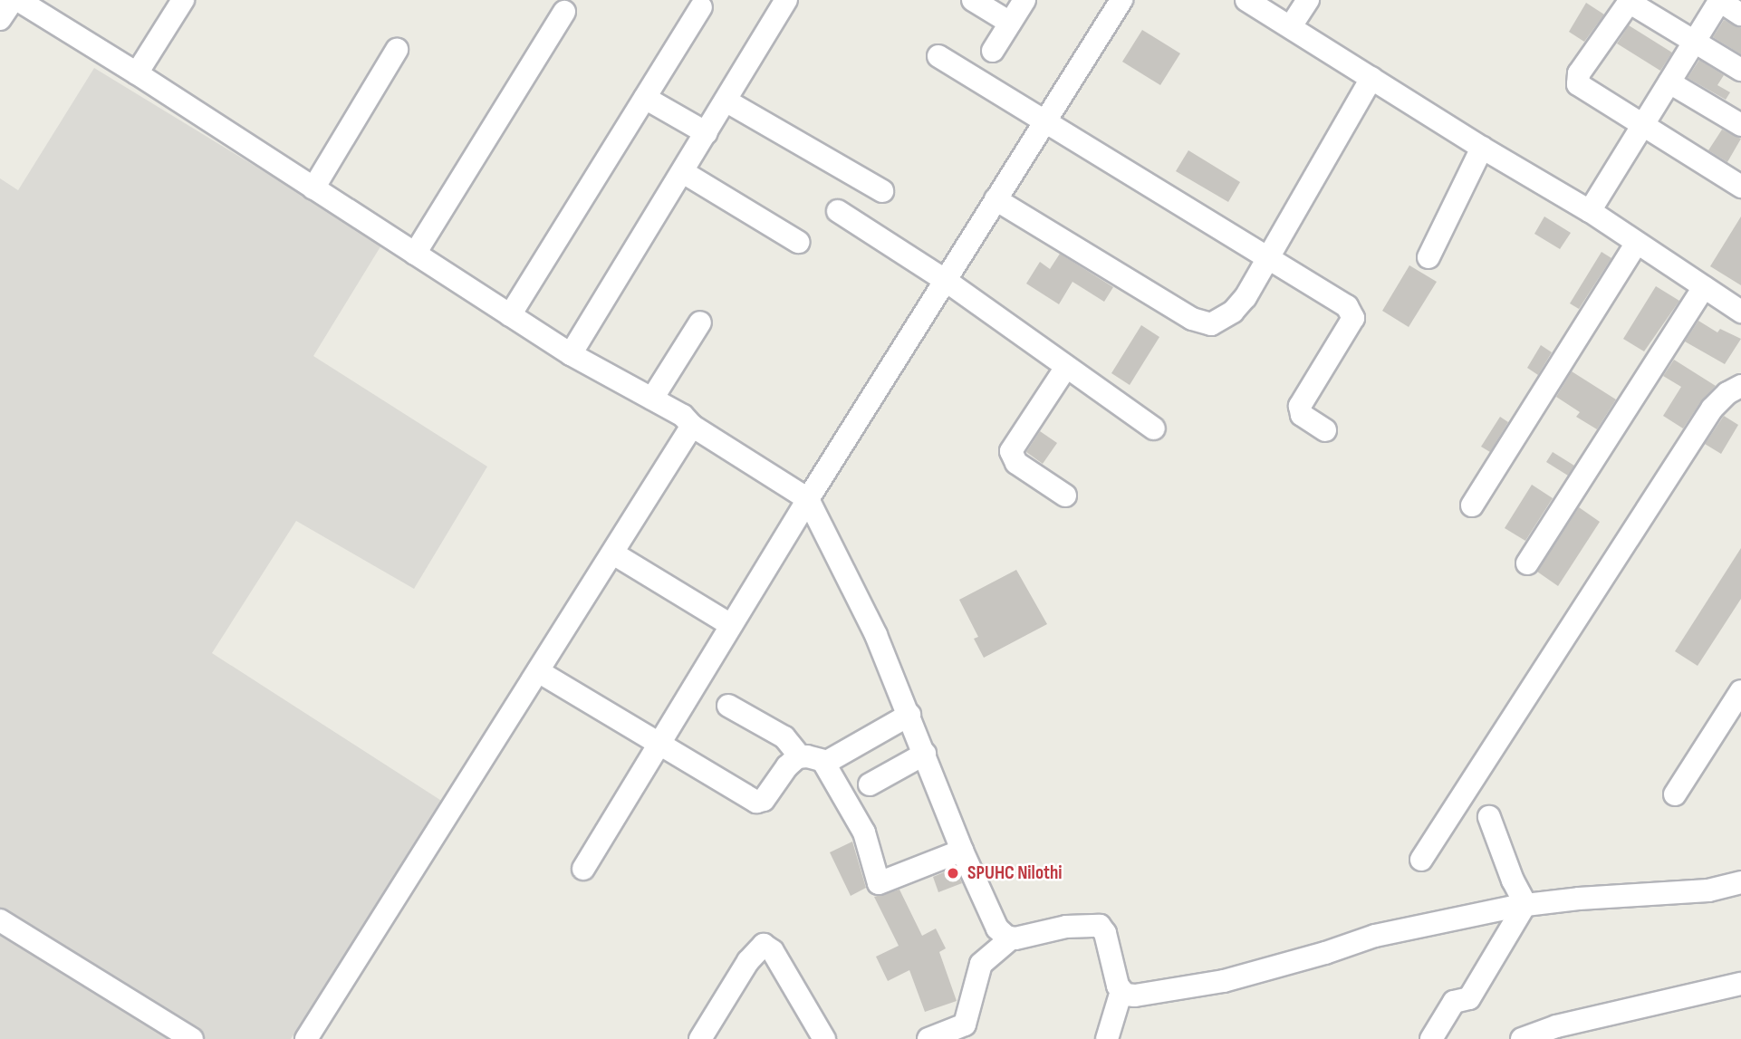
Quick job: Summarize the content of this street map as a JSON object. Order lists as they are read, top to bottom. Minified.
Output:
{"places":["SPUHC Nilothi"]}
